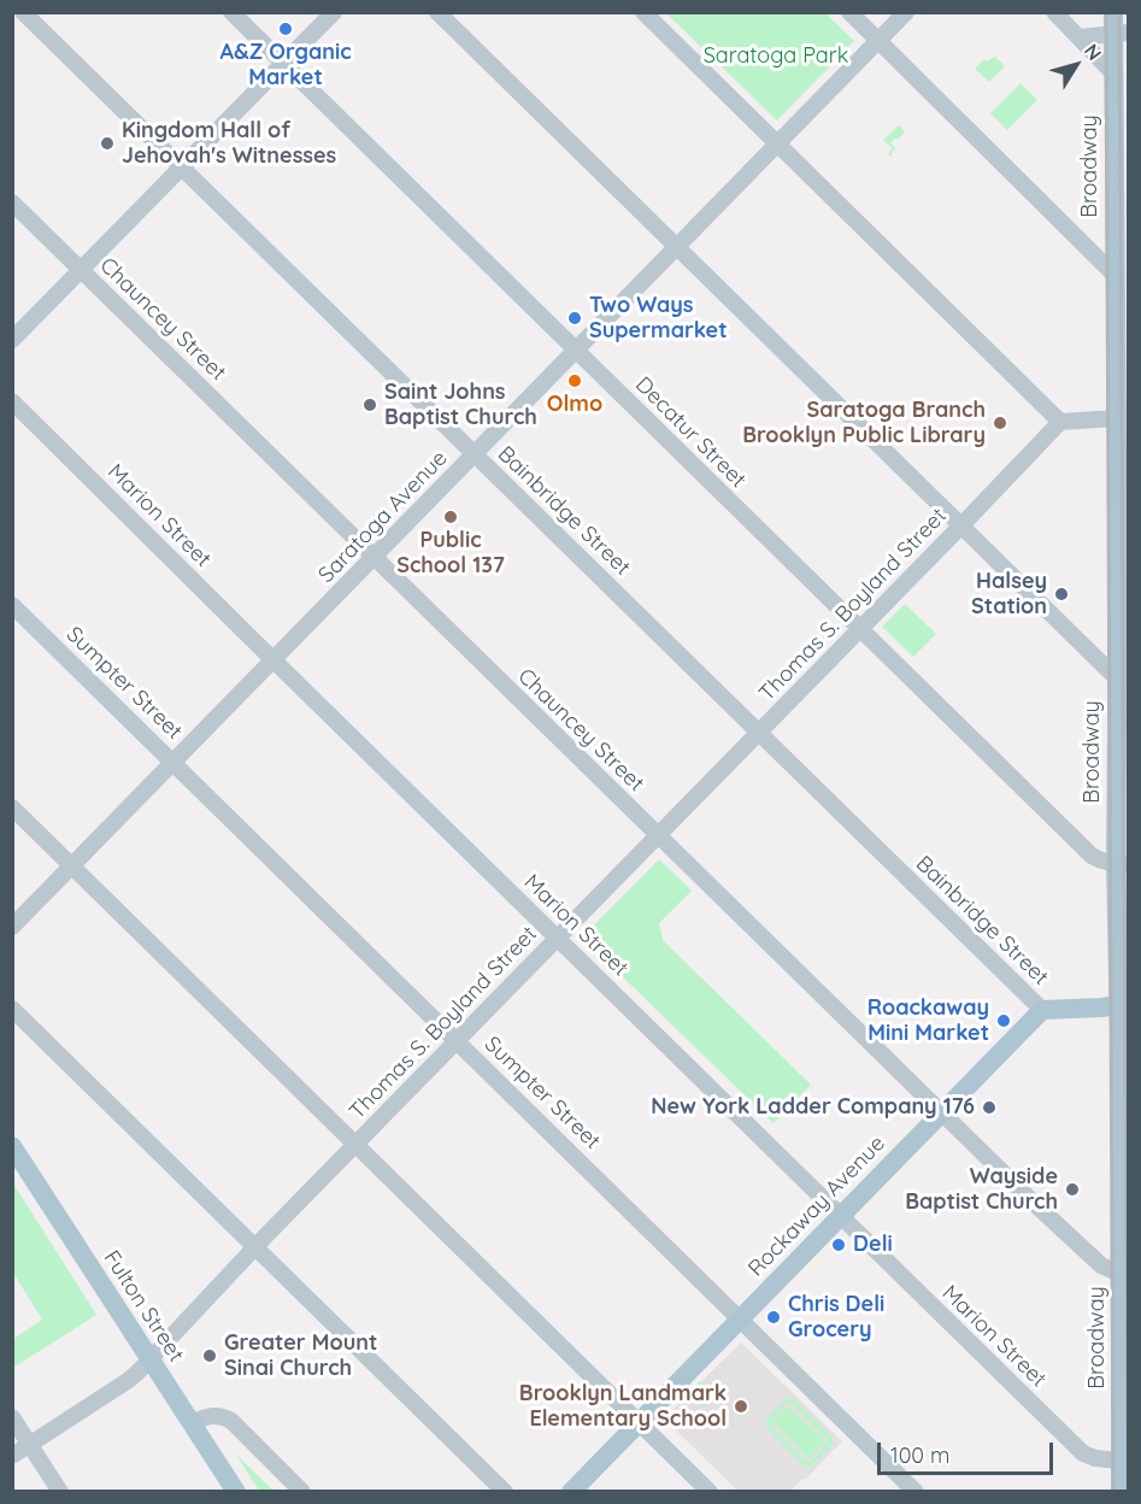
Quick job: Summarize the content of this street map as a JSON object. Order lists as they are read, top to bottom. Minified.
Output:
{"streets":{"main road":["Broadway","Rockaway Avenue","Fulton Street"],"street":["Chauncey Street","Decatur Street","Bainbridge Street","Marion Street","Saratoga Avenue","Thomas S. Boyland Street","Sumpter Street"]},"crossings":[["Broadway","Chauncey Street"],["Broadway","Decatur Street"],["Broadway","Marion Street"],["Chauncey Street","Saratoga Avenue"],["Chauncey Street","Thomas S. Boyland Street"],["Chauncey Street","Rockaway Avenue"],["Decatur Street","Saratoga Avenue"],["Decatur Street","Thomas S. Boyland Street"],["Bainbridge Street","Saratoga Avenue"],["Bainbridge Street","Thomas S. Boyland Street"],["Bainbridge Street","Rockaway Avenue"],["Marion Street","Saratoga Avenue"],["Marion Street","Thomas S. Boyland Street"],["Marion Street","Rockaway Avenue"],["Saratoga Avenue","Sumpter Street"],["Thomas S. Boyland Street","Sumpter Street"],["Thomas S. Boyland Street","Fulton Street"],["Sumpter Street","Rockaway Avenue"]],"parks":["Saratoga Park"],"places":["A&Z Organic Market","Kingdom Hall of Jehovah's Witnesses","Two Ways Supermarket","Olmo","Saint Johns Baptist Church","Saratoga Branch Brooklyn Public Library","Public School 137","Halsey Station","Roackaway Mini Market","New York Ladder Company 176","Wayside Baptist Church","Deli","Chris Deli Grocery","Greater Mount Sinai Church","Brooklyn Landmark Elementary School"],"scale_bar":"100 m","north":"top right"}
